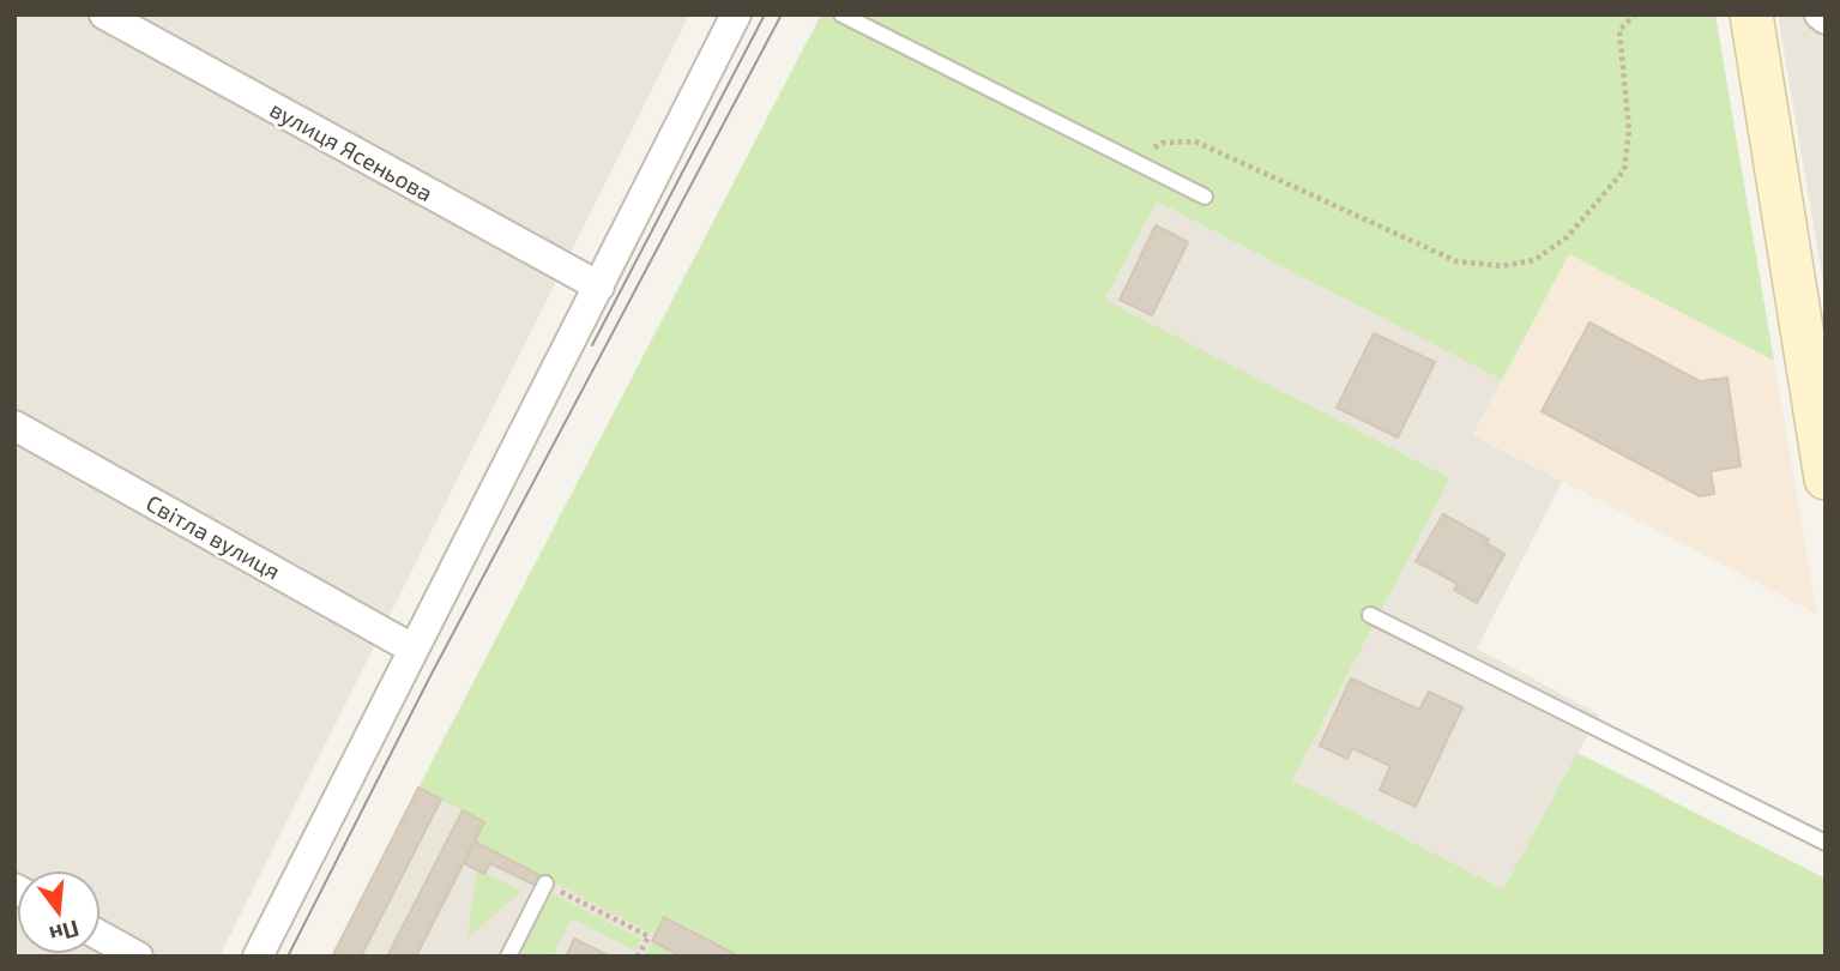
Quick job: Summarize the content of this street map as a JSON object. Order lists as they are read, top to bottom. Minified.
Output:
{"streets":{"street":["вулиця Ясеньова","Світла вулиця"]},"north":"bottom"}
